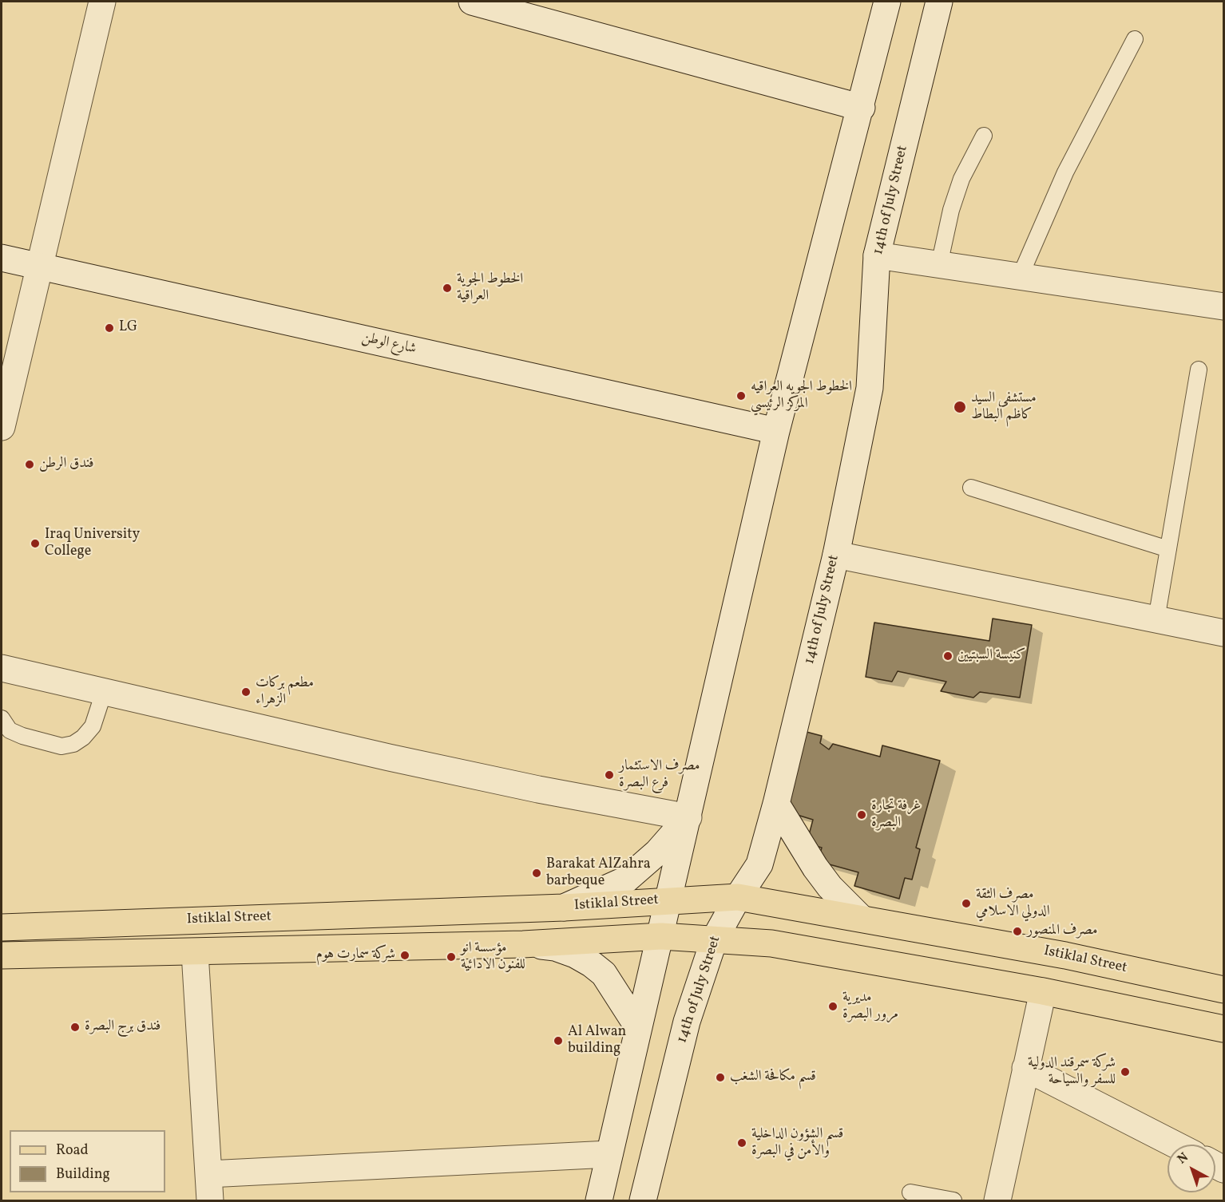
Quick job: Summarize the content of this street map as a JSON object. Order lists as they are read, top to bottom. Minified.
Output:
{"streets":{"main road":["14th of July Street","شارع الوطن","Istiklal Street"]},"crossings":[["14th of July Street","Istiklal Street"]],"places":["الخطوط الجوية العراقية","LG","الخطوط الجويه العراقيه المركز الرئيسي","مستشفى السيد كاظم البطاط","فندق الرطن","Iraq University College","كنيسة السبتيين","مطعم بركات الزهراء","مصرف الاستثمار فرع البصرة","غرفة تجارة البصرة","Barakat AlZahra barbeque","مصرف الثقة الدولي الاسلامي","مصرف المنصور","شركة سمارت هوم","مؤسسة انو للفنون الادائية","مديرية مرور البصرة","فندق برج البصرة","Al Alwan building","شركة سمرقند الدولية للسفر والسياحة","قسم مكافحة الشغب","قسم الشؤون الداخلية والأمن في البصرة"],"legend":["Road","Building"],"north":"top left"}
